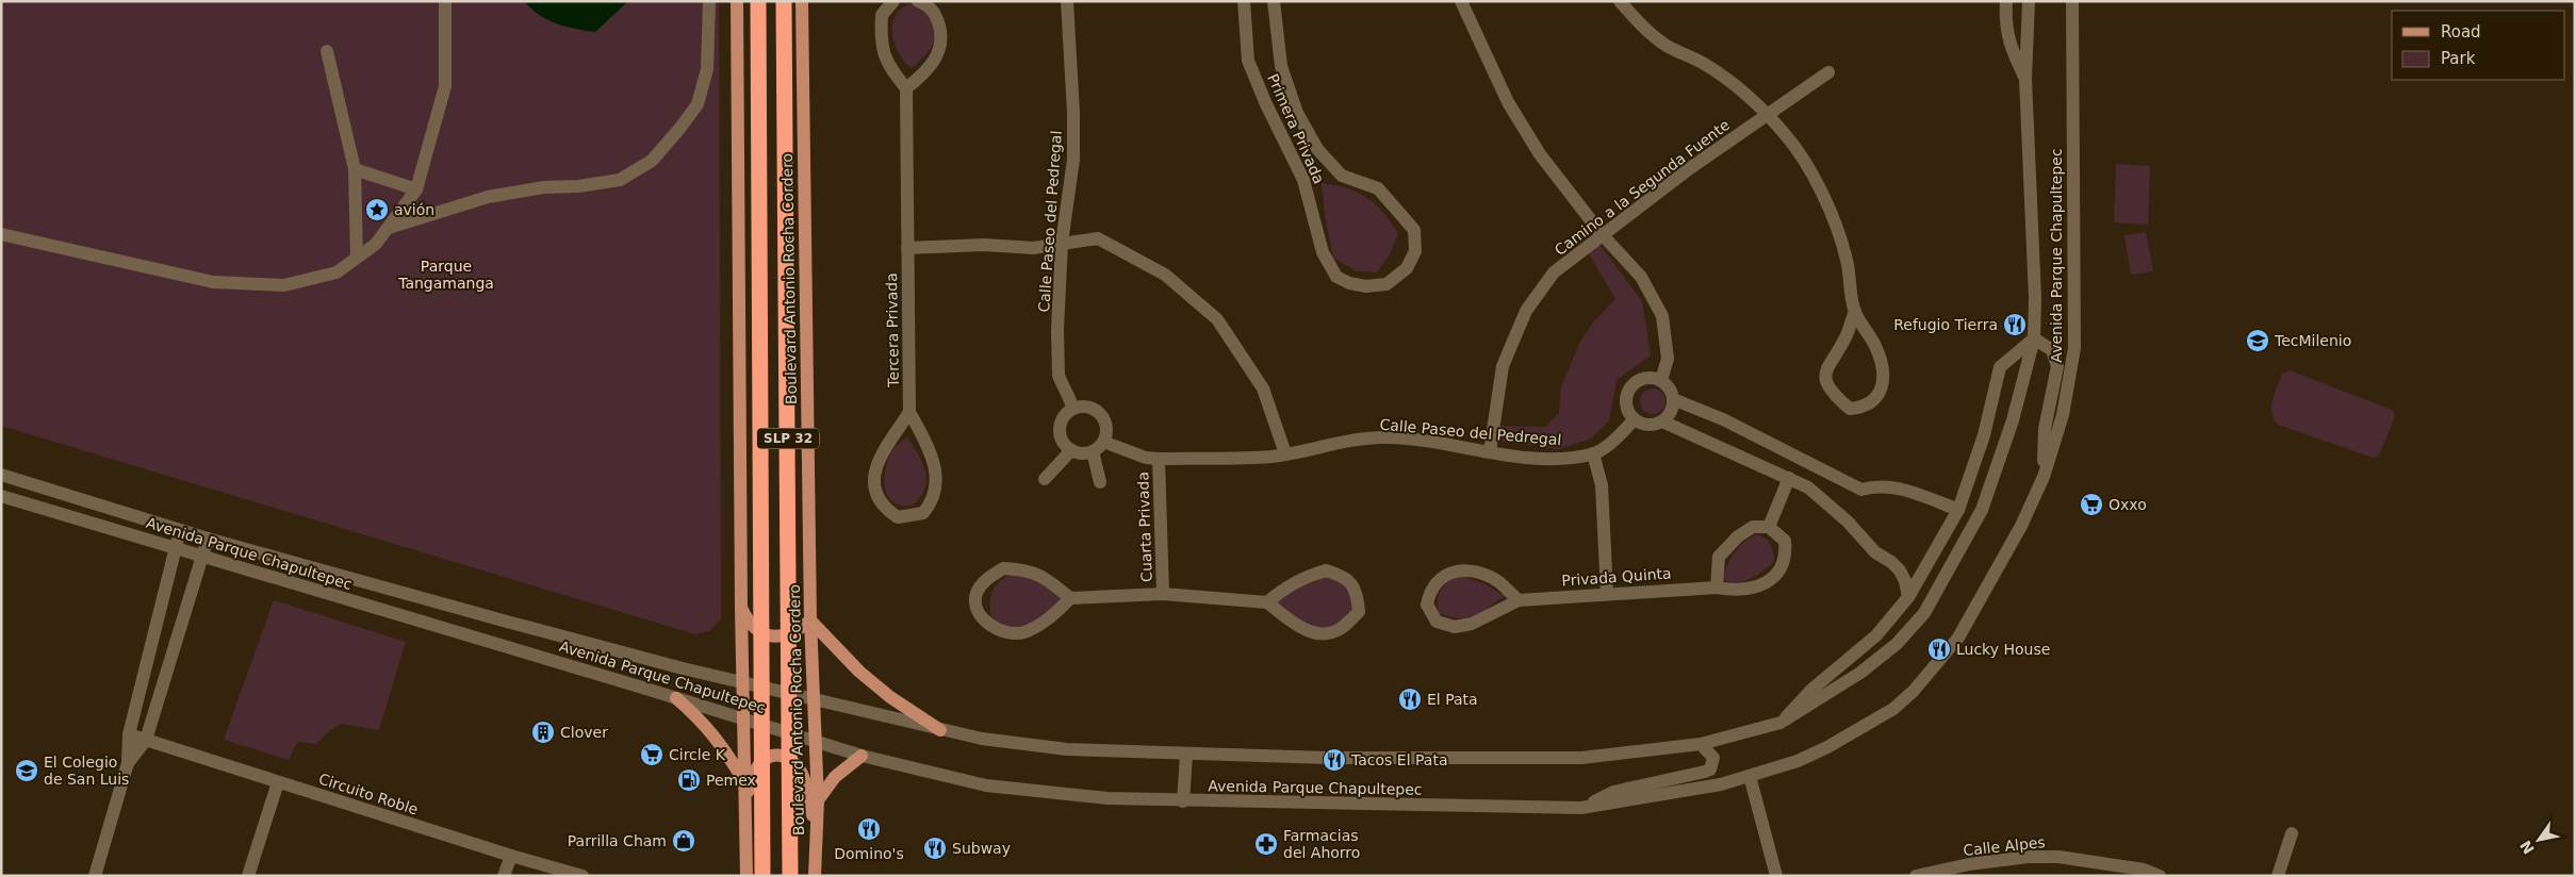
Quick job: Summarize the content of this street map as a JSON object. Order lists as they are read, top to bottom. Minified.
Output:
{"streets":{"highway":["SLP 32"],"main road":["Boulevard Antonio Rocha Cordero"],"street":["Primera Privada","Camino a la Segunda Fuente","Calle Paseo del Pedregal","Avenida Parque Chapultepec","Tercera Privada","Cuarta Privada","Privada Quinta","Circuito Roble","Calle Alpes"]},"crossings":[["Camino a la Segunda Fuente","Calle Paseo del Pedregal"],["Calle Paseo del Pedregal","Cuarta Privada"],["Avenida Parque Chapultepec","Boulevard Antonio Rocha Cordero"]],"parks":["Parque Tangamanga"],"places":{"place":["avión"],"restaurant":["Refugio Tierra","Lucky House","El Pata","Tacos El Pata","Domino's","Subway"],"school or university":["TecMilenio","El Colegio de San Luis"],"supermarket":["Oxxo","Circle K"],"building":["Clover"],"fuel station":["Pemex"],"shop":["Parrilla Cham"],"pharmacy":["Farmacias del Ahorro"]},"legend":["Road","Park"],"north":"bottom left"}
